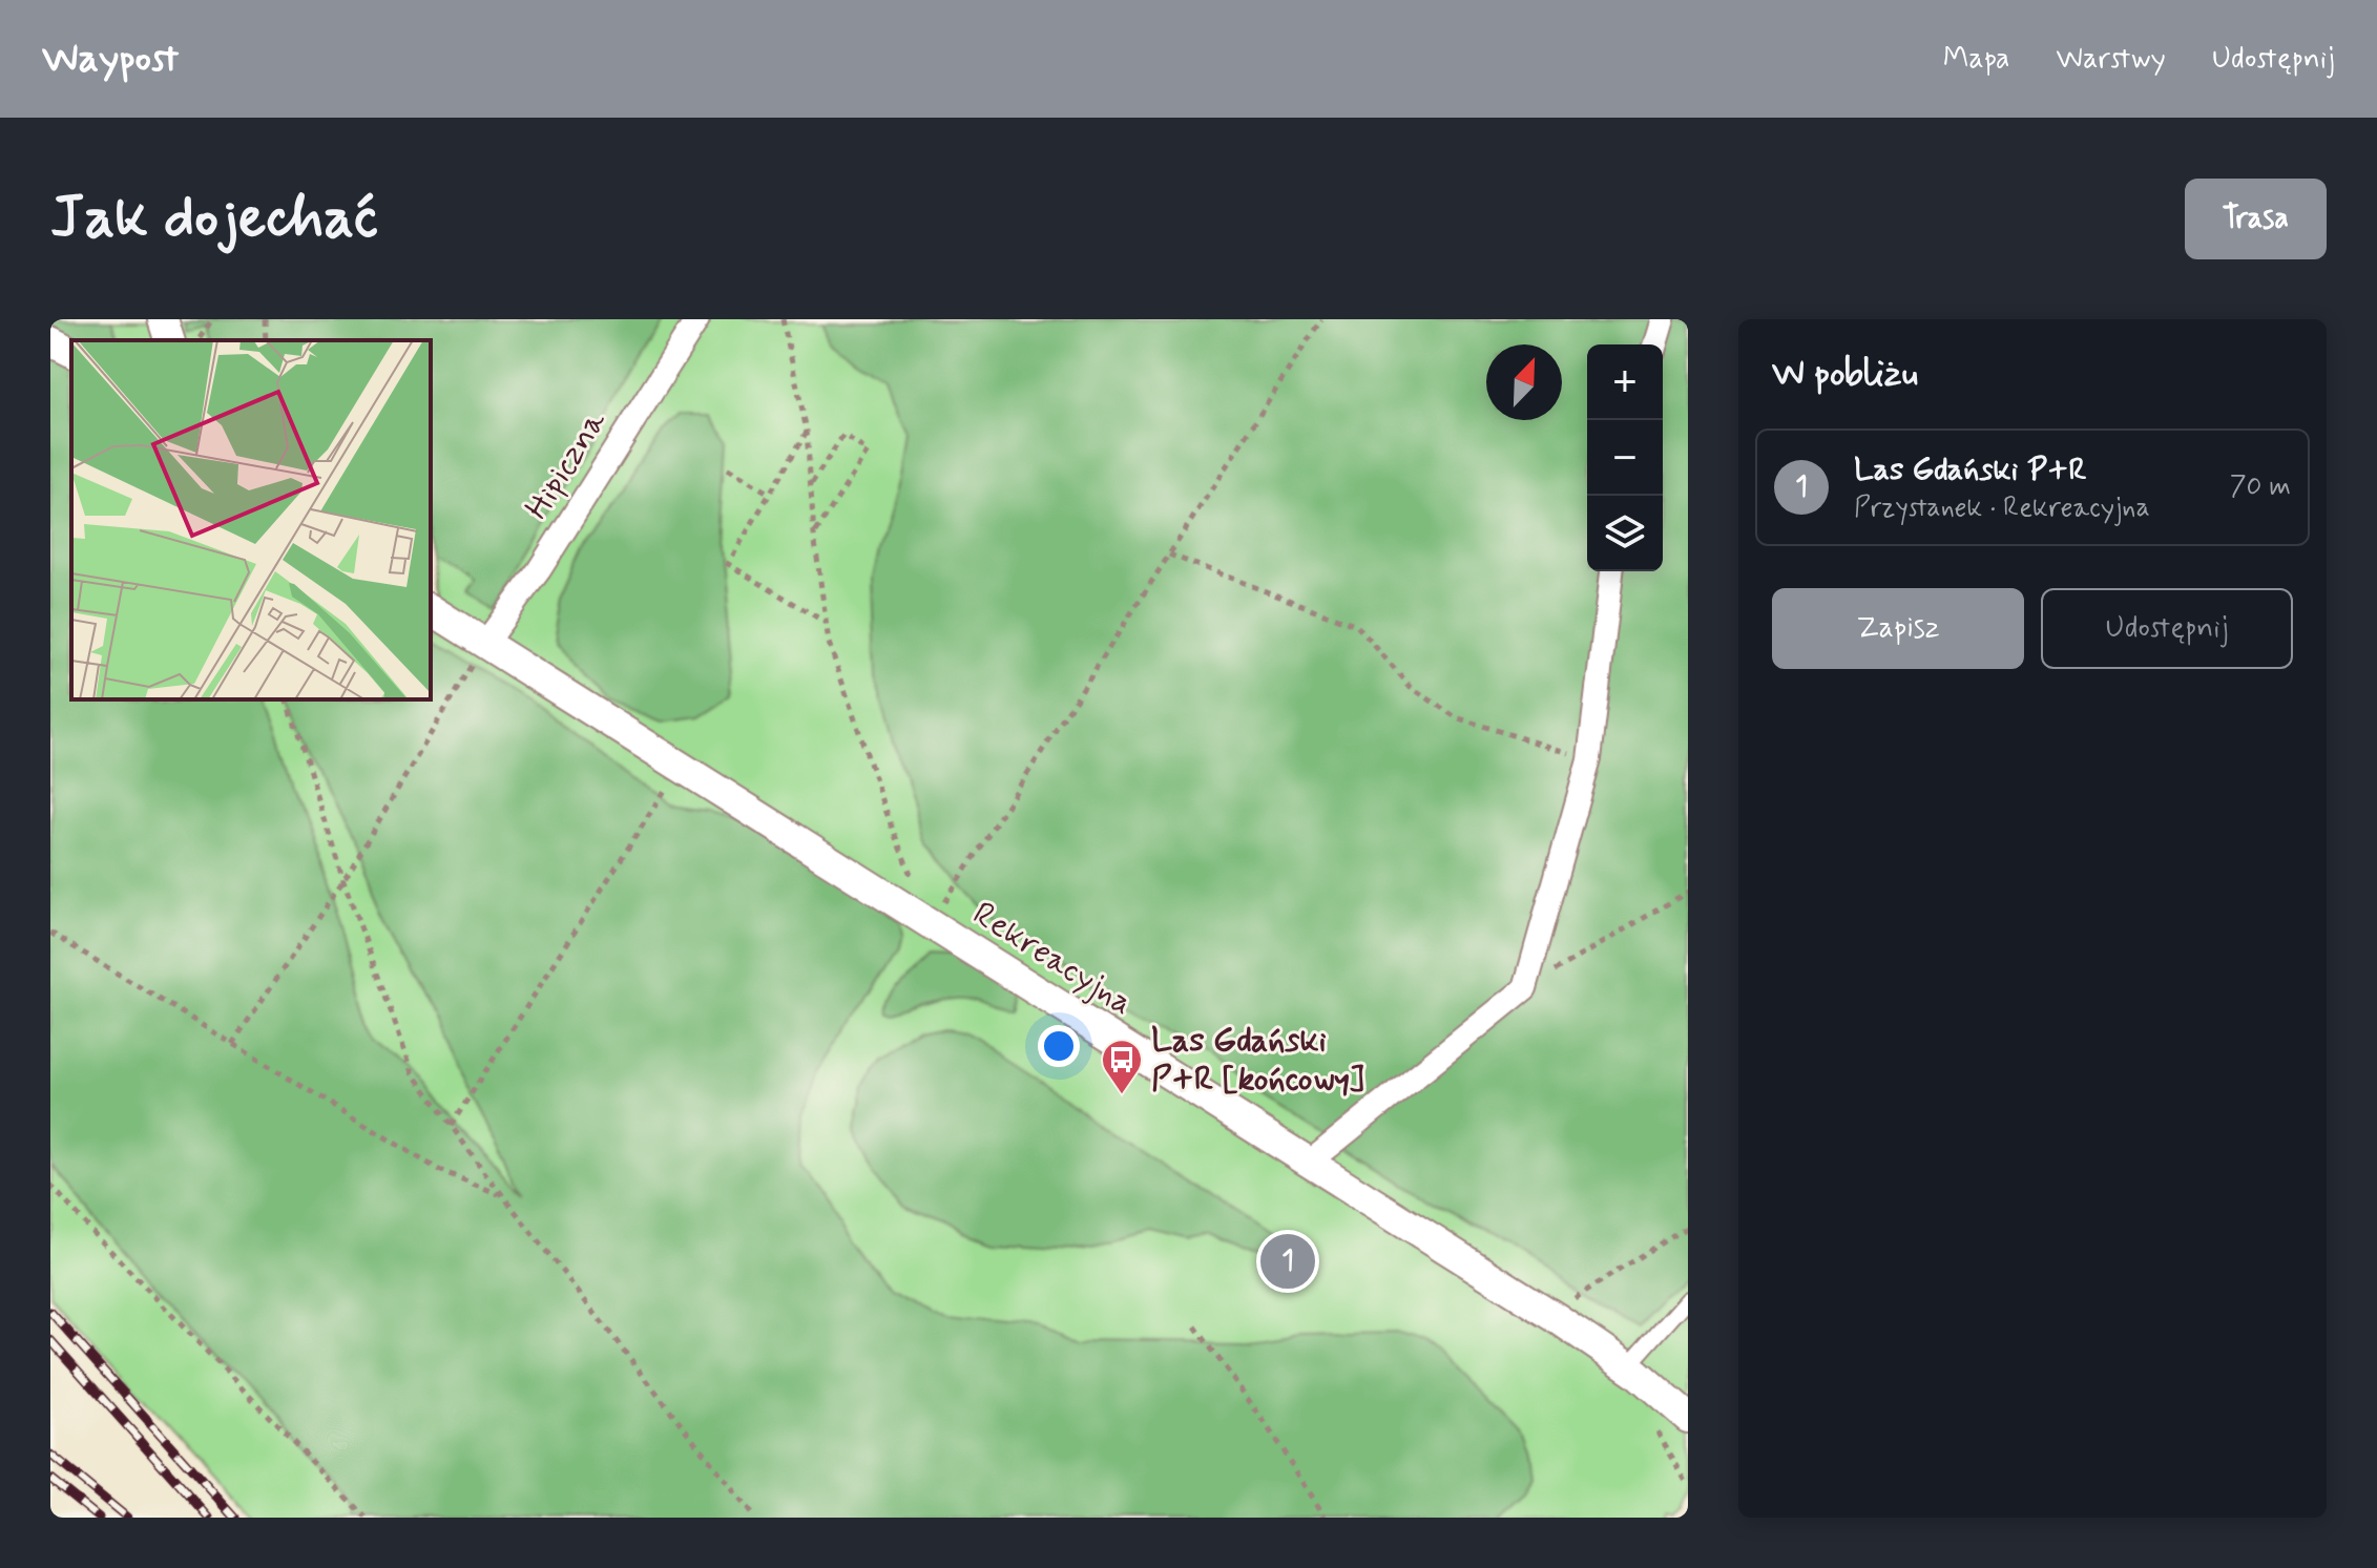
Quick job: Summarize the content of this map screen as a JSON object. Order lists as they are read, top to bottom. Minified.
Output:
{"streets":{"street":["Hipiczna","Rekreacyjna"]},"crossings":[["Hipiczna","Rekreacyjna"]],"places":{"bus stop":["Las Gdański P+R [końcowy]"]},"north":"top right","page":{"header":"Waypost","nav":["Mapa","Warstwy","Udostępnij"],"buttons":["Trasa",["Zapisz","Udostępnij"]],"title":"Jak dojechać","heading":"W pobliżu","map_buttons":["+","−"],"list":[{"mark":"1","name":"Las Gdański P+R","note":"Przystanek · Rekreacyjna","value":"70 m"}],"pins":"1"}}
